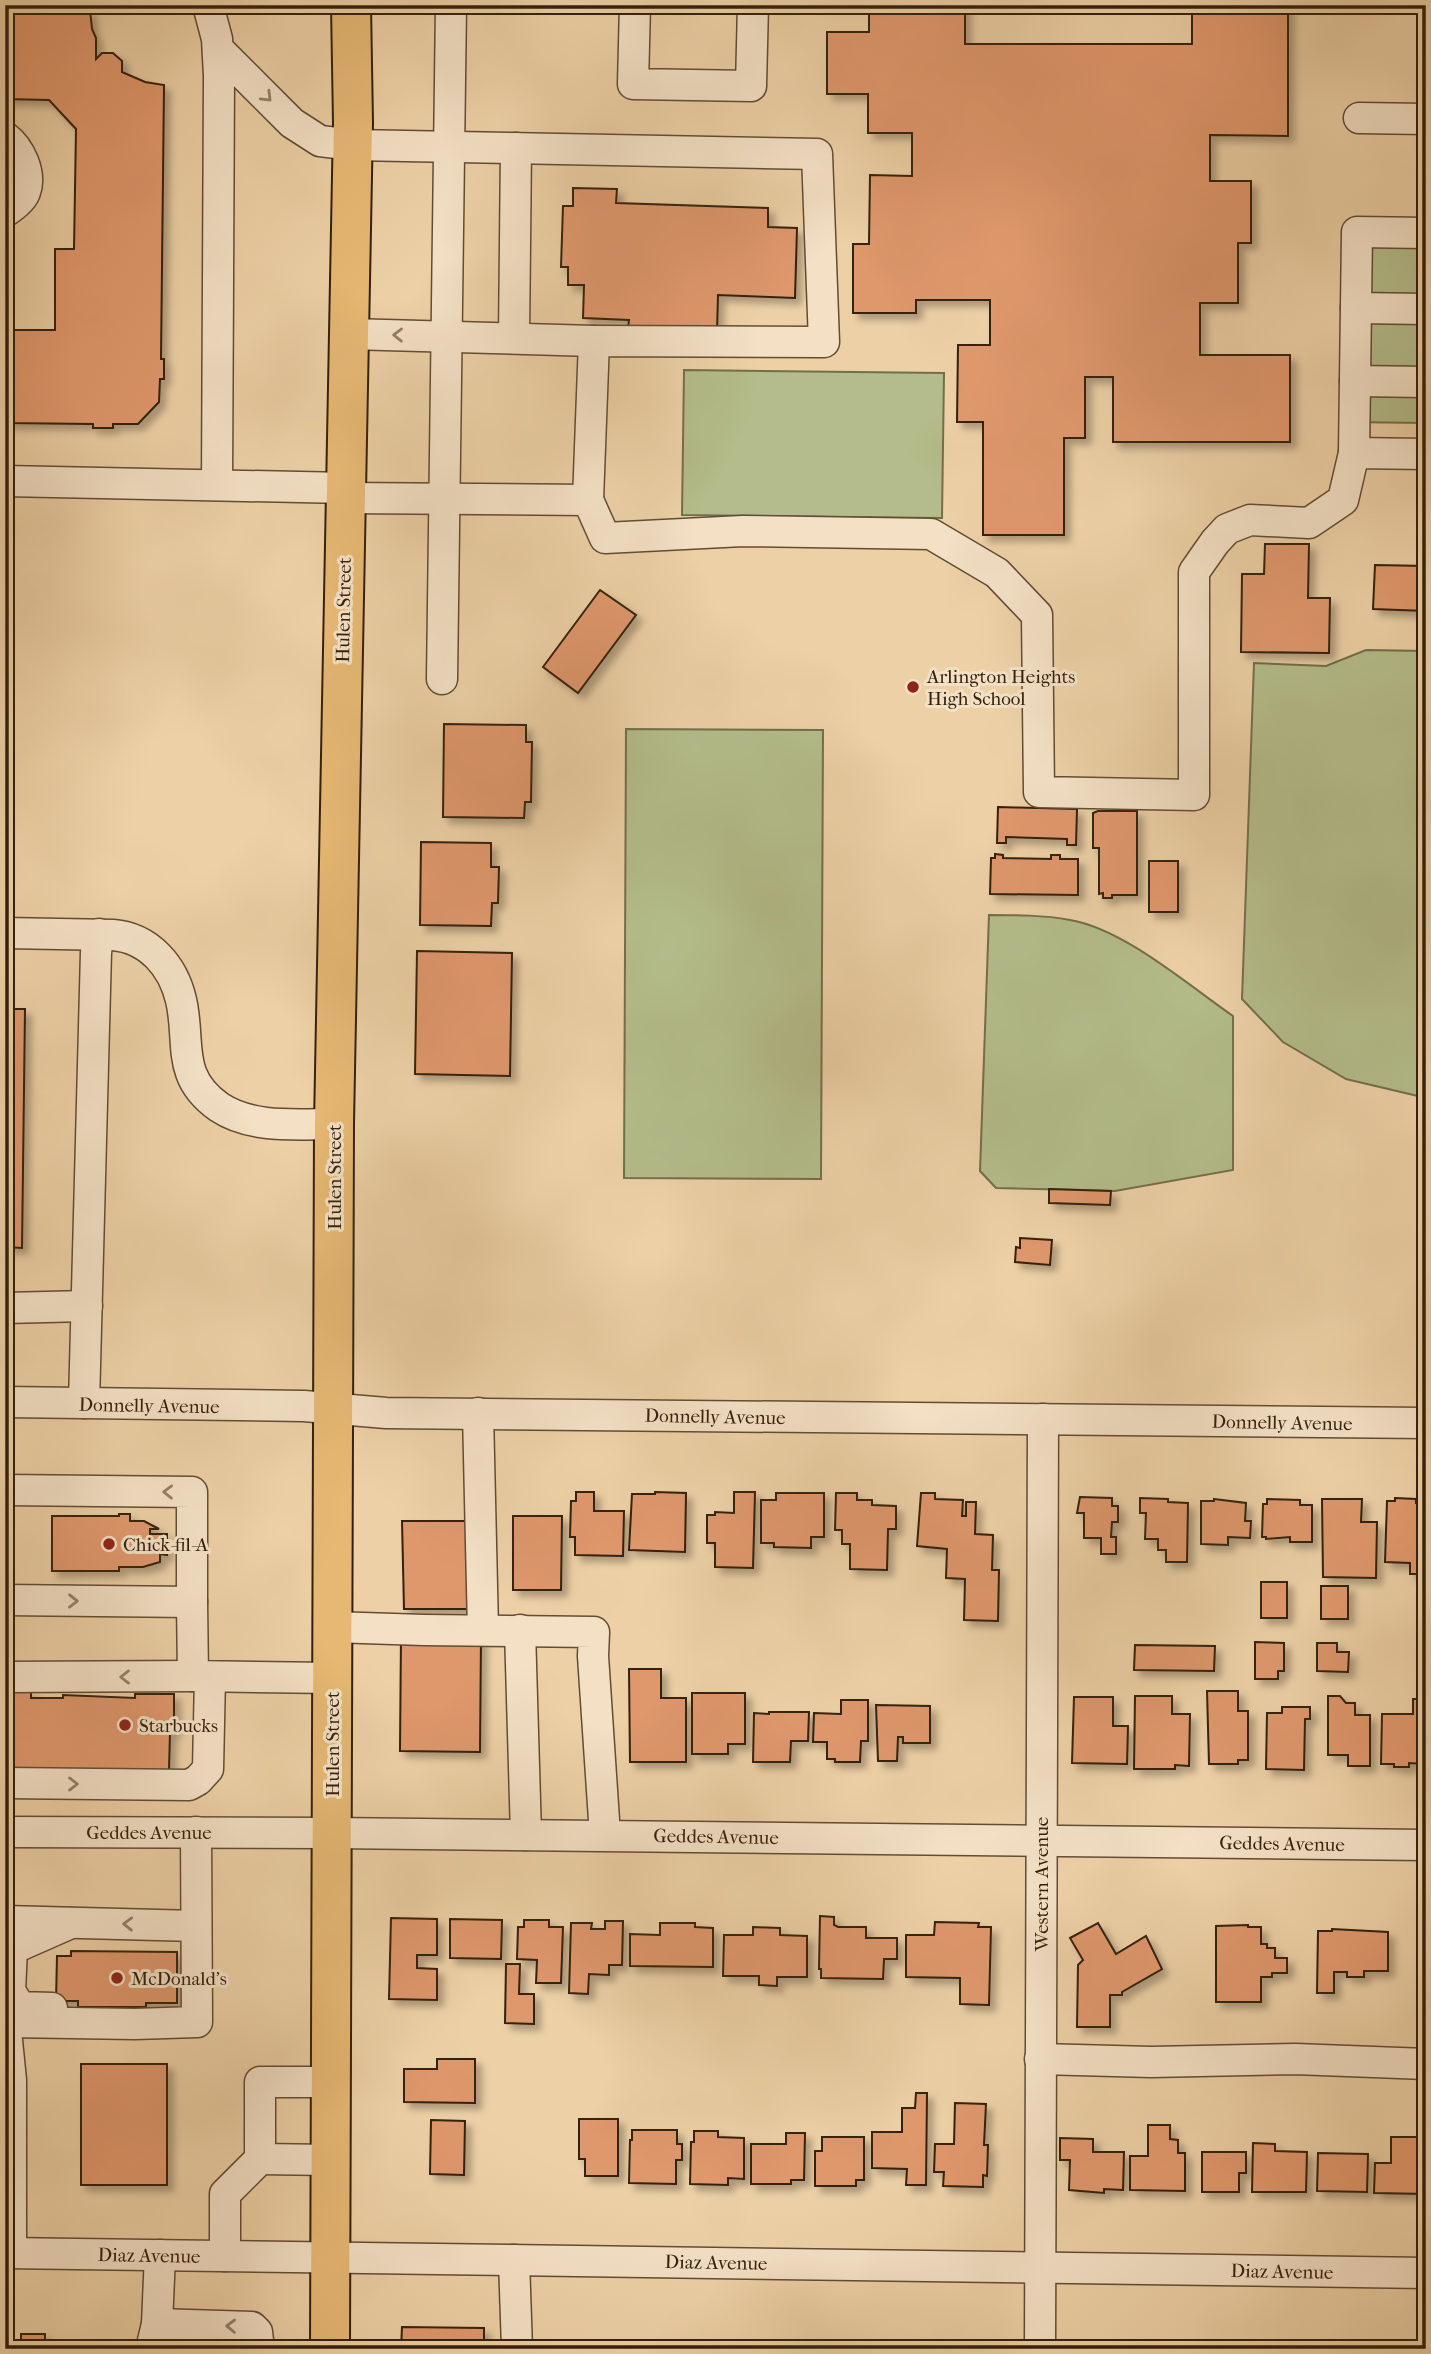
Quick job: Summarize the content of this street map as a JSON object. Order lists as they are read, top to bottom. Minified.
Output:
{"streets":{"main road":["Hulen Street"],"street":["Donnelly Avenue","Geddes Avenue","Western Avenue","Diaz Avenue"]},"crossings":[["Hulen Street","Donnelly Avenue"],["Hulen Street","Geddes Avenue"],["Hulen Street","Diaz Avenue"],["Donnelly Avenue","Western Avenue"],["Geddes Avenue","Western Avenue"],["Western Avenue","Diaz Avenue"]],"places":["Arlington Heights High School","Chick-fil-A","Starbucks","McDonald's"]}
